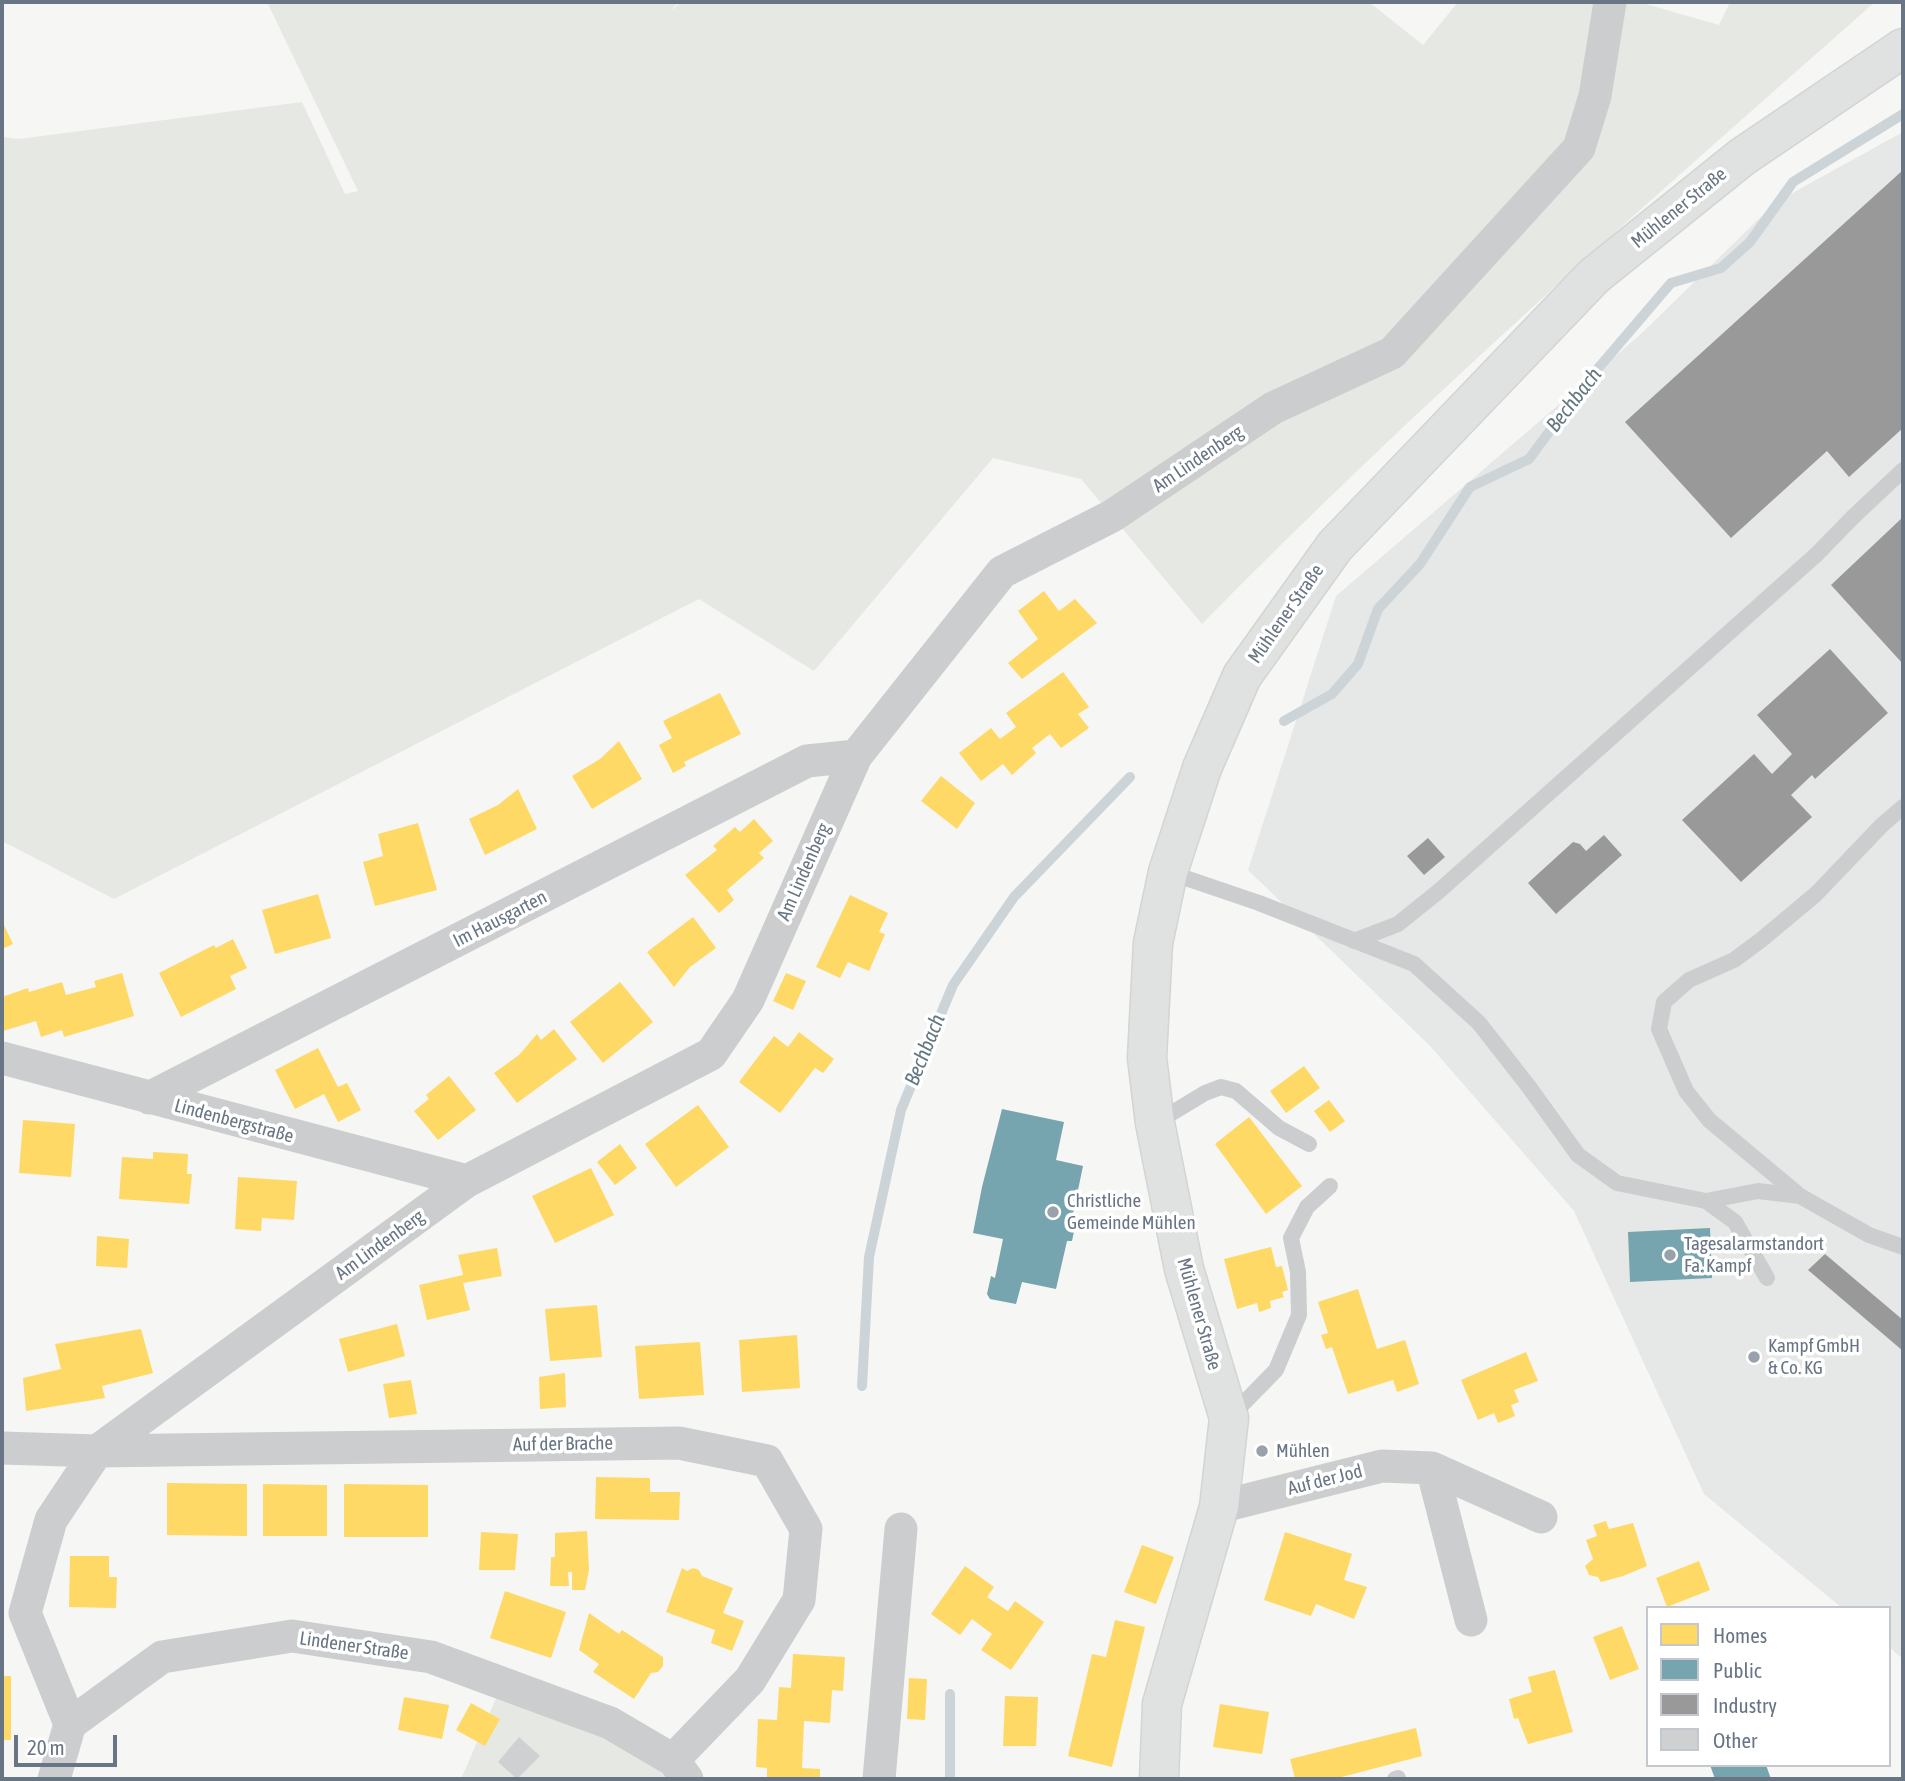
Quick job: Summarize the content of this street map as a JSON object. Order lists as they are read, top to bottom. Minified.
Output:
{"streets":{"main road":["Mühlener Straße"],"street":["Am Lindenberg","Im Hausgarten","Lindenbergstraße","Auf der Brache","Auf der Jod","Lindener Straße"]},"crossings":[["Mühlener Straße","Auf der Jod"],["Am Lindenberg","Im Hausgarten"],["Am Lindenberg","Lindenbergstraße"],["Am Lindenberg","Auf der Brache"],["Am Lindenberg","Lindener Straße"],["Im Hausgarten","Lindenbergstraße"],["Auf der Brache","Lindener Straße"]],"water":["Bechbach"],"places":["Christliche Gemeinde Mühlen","Tagesalarmstandort Fa. Kampf","Kampf GmbH & Co. KG","Mühlen"],"legend":["Homes","Public","Industry","Other"],"scale_bar":"20 m"}
